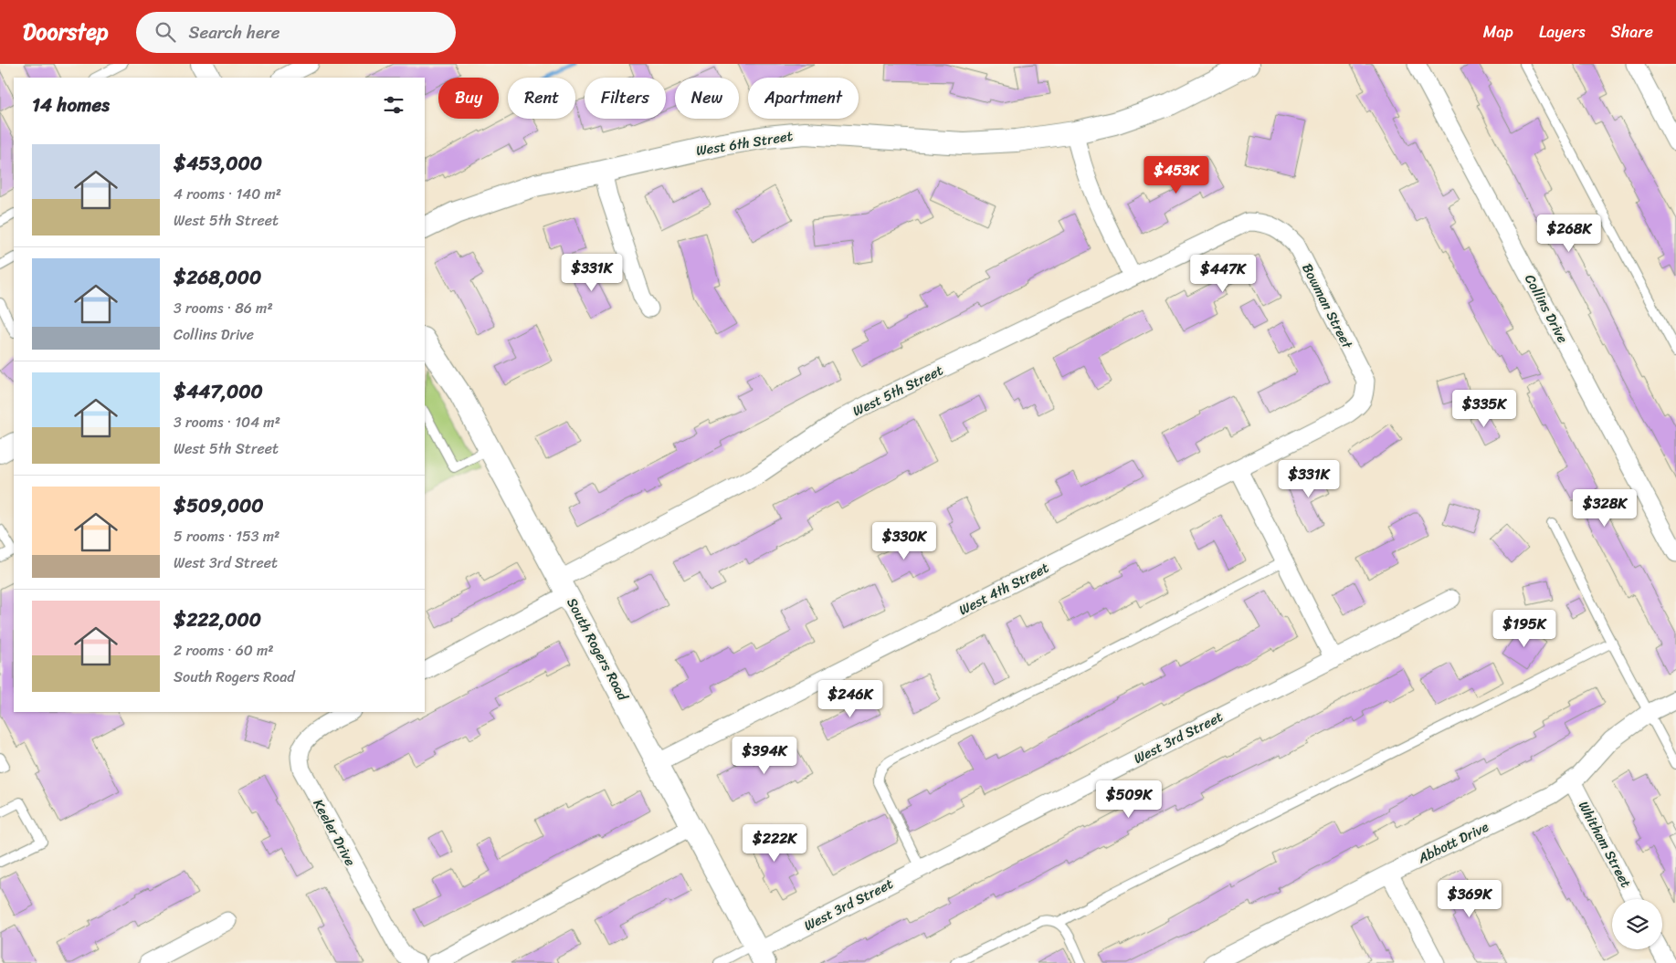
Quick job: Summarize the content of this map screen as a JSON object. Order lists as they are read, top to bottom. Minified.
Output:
{"streets":{"street":["West 6th Street","Bowman Street","Collins Drive","West 5th Street","West 4th Street","South Rogers Road","West 3rd Street","Keeler Drive","Abbott Drive","Whitham Street"]},"crossings":[["Bowman Street","West 5th Street"],["Bowman Street","West 4th Street"],["West 5th Street","South Rogers Road"],["West 4th Street","South Rogers Road"],["South Rogers Road","West 3rd Street"],["Abbott Drive","Whitham Street"]],"page":{"header":"Doorstep","search":"Search here","nav":["Map","Layers","Share"],"chip":["Buy","Rent","Filters","New","Apartment"],"heading":"14 homes","list":[{"name":"$453,000","note":"4 rooms · 140 m² · West 5th Street"},{"name":"$268,000","note":"3 rooms · 86 m² · Collins Drive"},{"name":"$447,000","note":"3 rooms · 104 m² · West 5th Street"},{"name":"$509,000","note":"5 rooms · 153 m² · West 3rd Street"},{"name":"$222,000","note":"2 rooms · 60 m² · South Rogers Road"}],"price":["$453K","$268K","$331K","$447K","$335K","$331K","$328K","$330K","$195K","$246K","$394K","$509K","$222K","$369K"]}}
